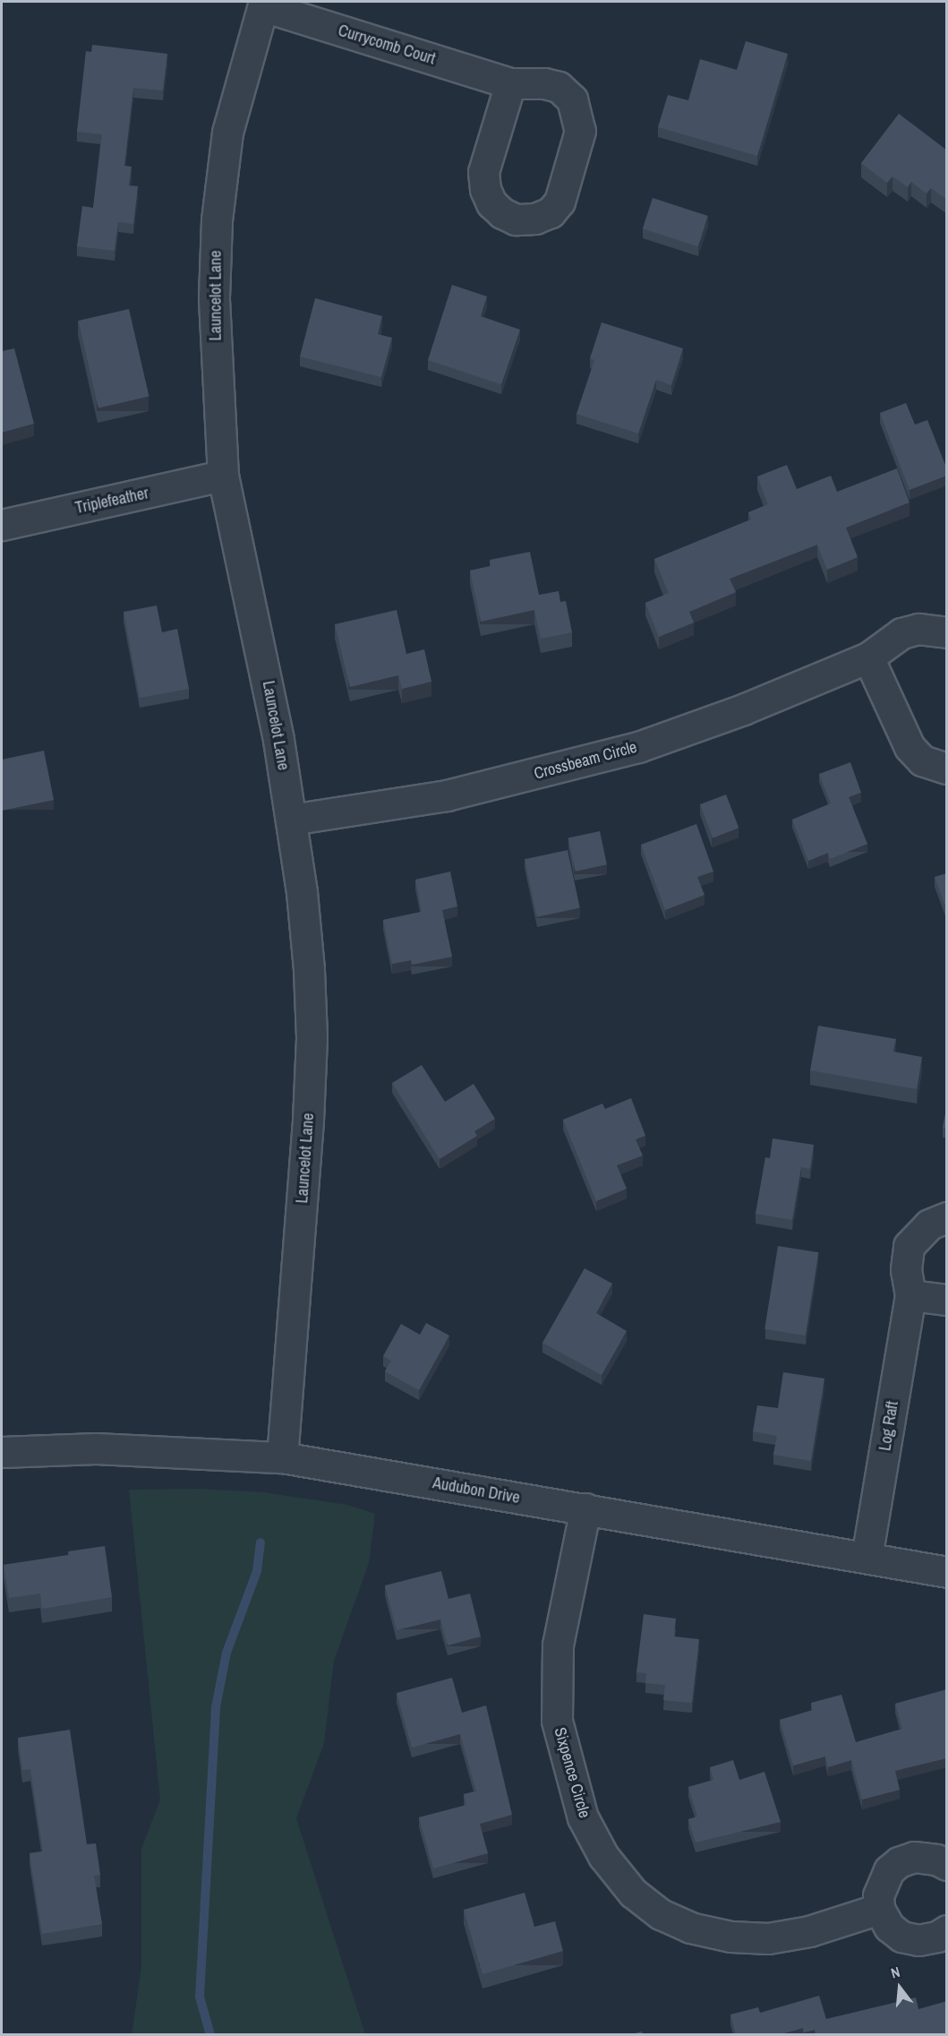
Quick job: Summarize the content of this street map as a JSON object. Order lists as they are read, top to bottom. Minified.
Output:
{"streets":{"street":["Currycomb Court","Launcelot Lane","Triplefeather","Crossbeam Circle","Log Raft","Audubon Drive","Sixpence Circle"]},"crossings":[["Currycomb Court","Launcelot Lane"],["Launcelot Lane","Triplefeather"],["Launcelot Lane","Crossbeam Circle"],["Launcelot Lane","Audubon Drive"],["Log Raft","Audubon Drive"],["Audubon Drive","Sixpence Circle"]],"north":"top"}
